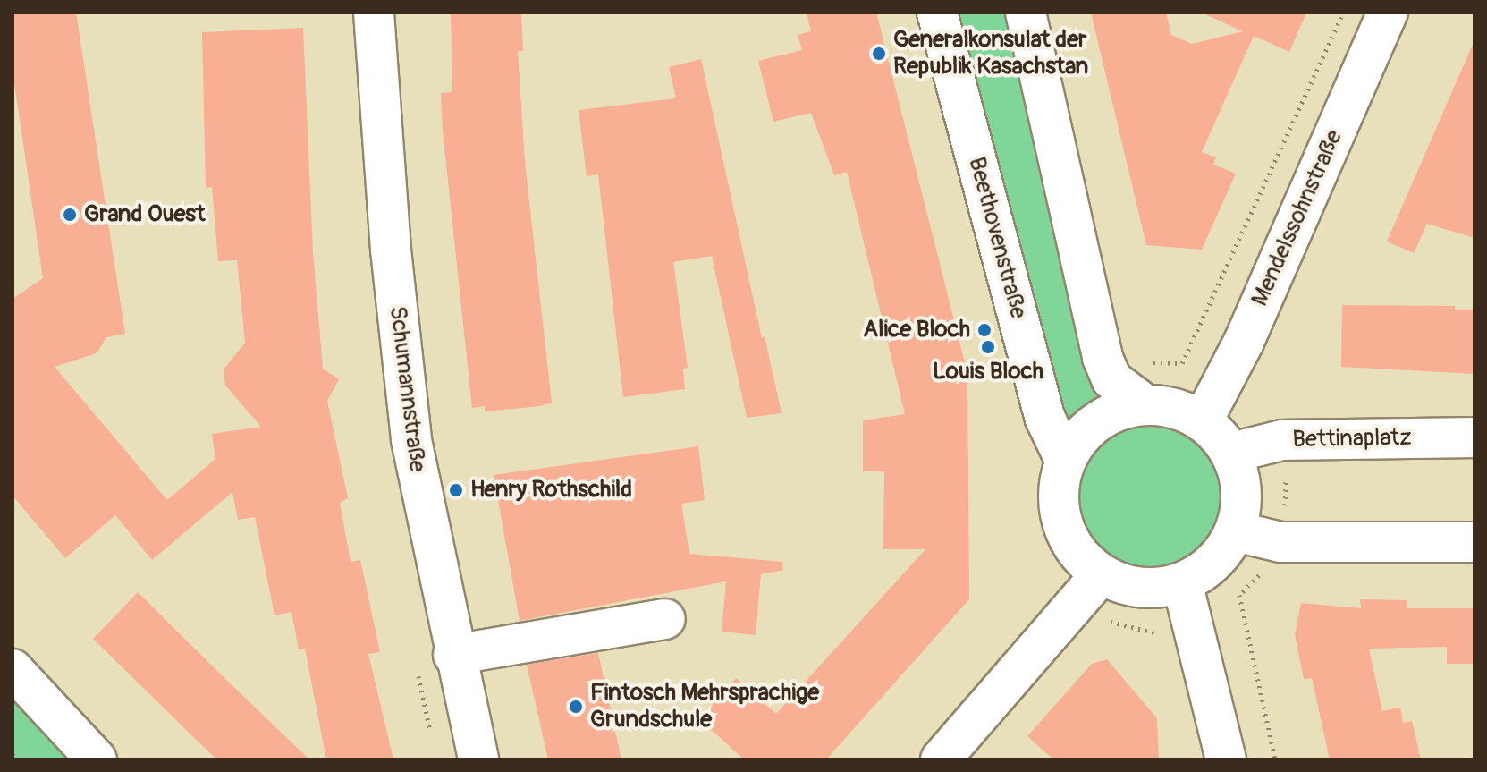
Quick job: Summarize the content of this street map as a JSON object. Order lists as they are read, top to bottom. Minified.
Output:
{"streets":{"street":["Mendelssohnstraße","Beethovenstraße","Schumannstraße","Bettinaplatz"]},"crossings":[["Mendelssohnstraße","Beethovenstraße"],["Mendelssohnstraße","Bettinaplatz"],["Beethovenstraße","Bettinaplatz"]],"places":["Generalkonsulat der Republik Kasachstan","Grand Ouest","Alice Bloch","Louis Bloch","Henry Rothschild","Fintosch Mehrsprachige Grundschule"]}
